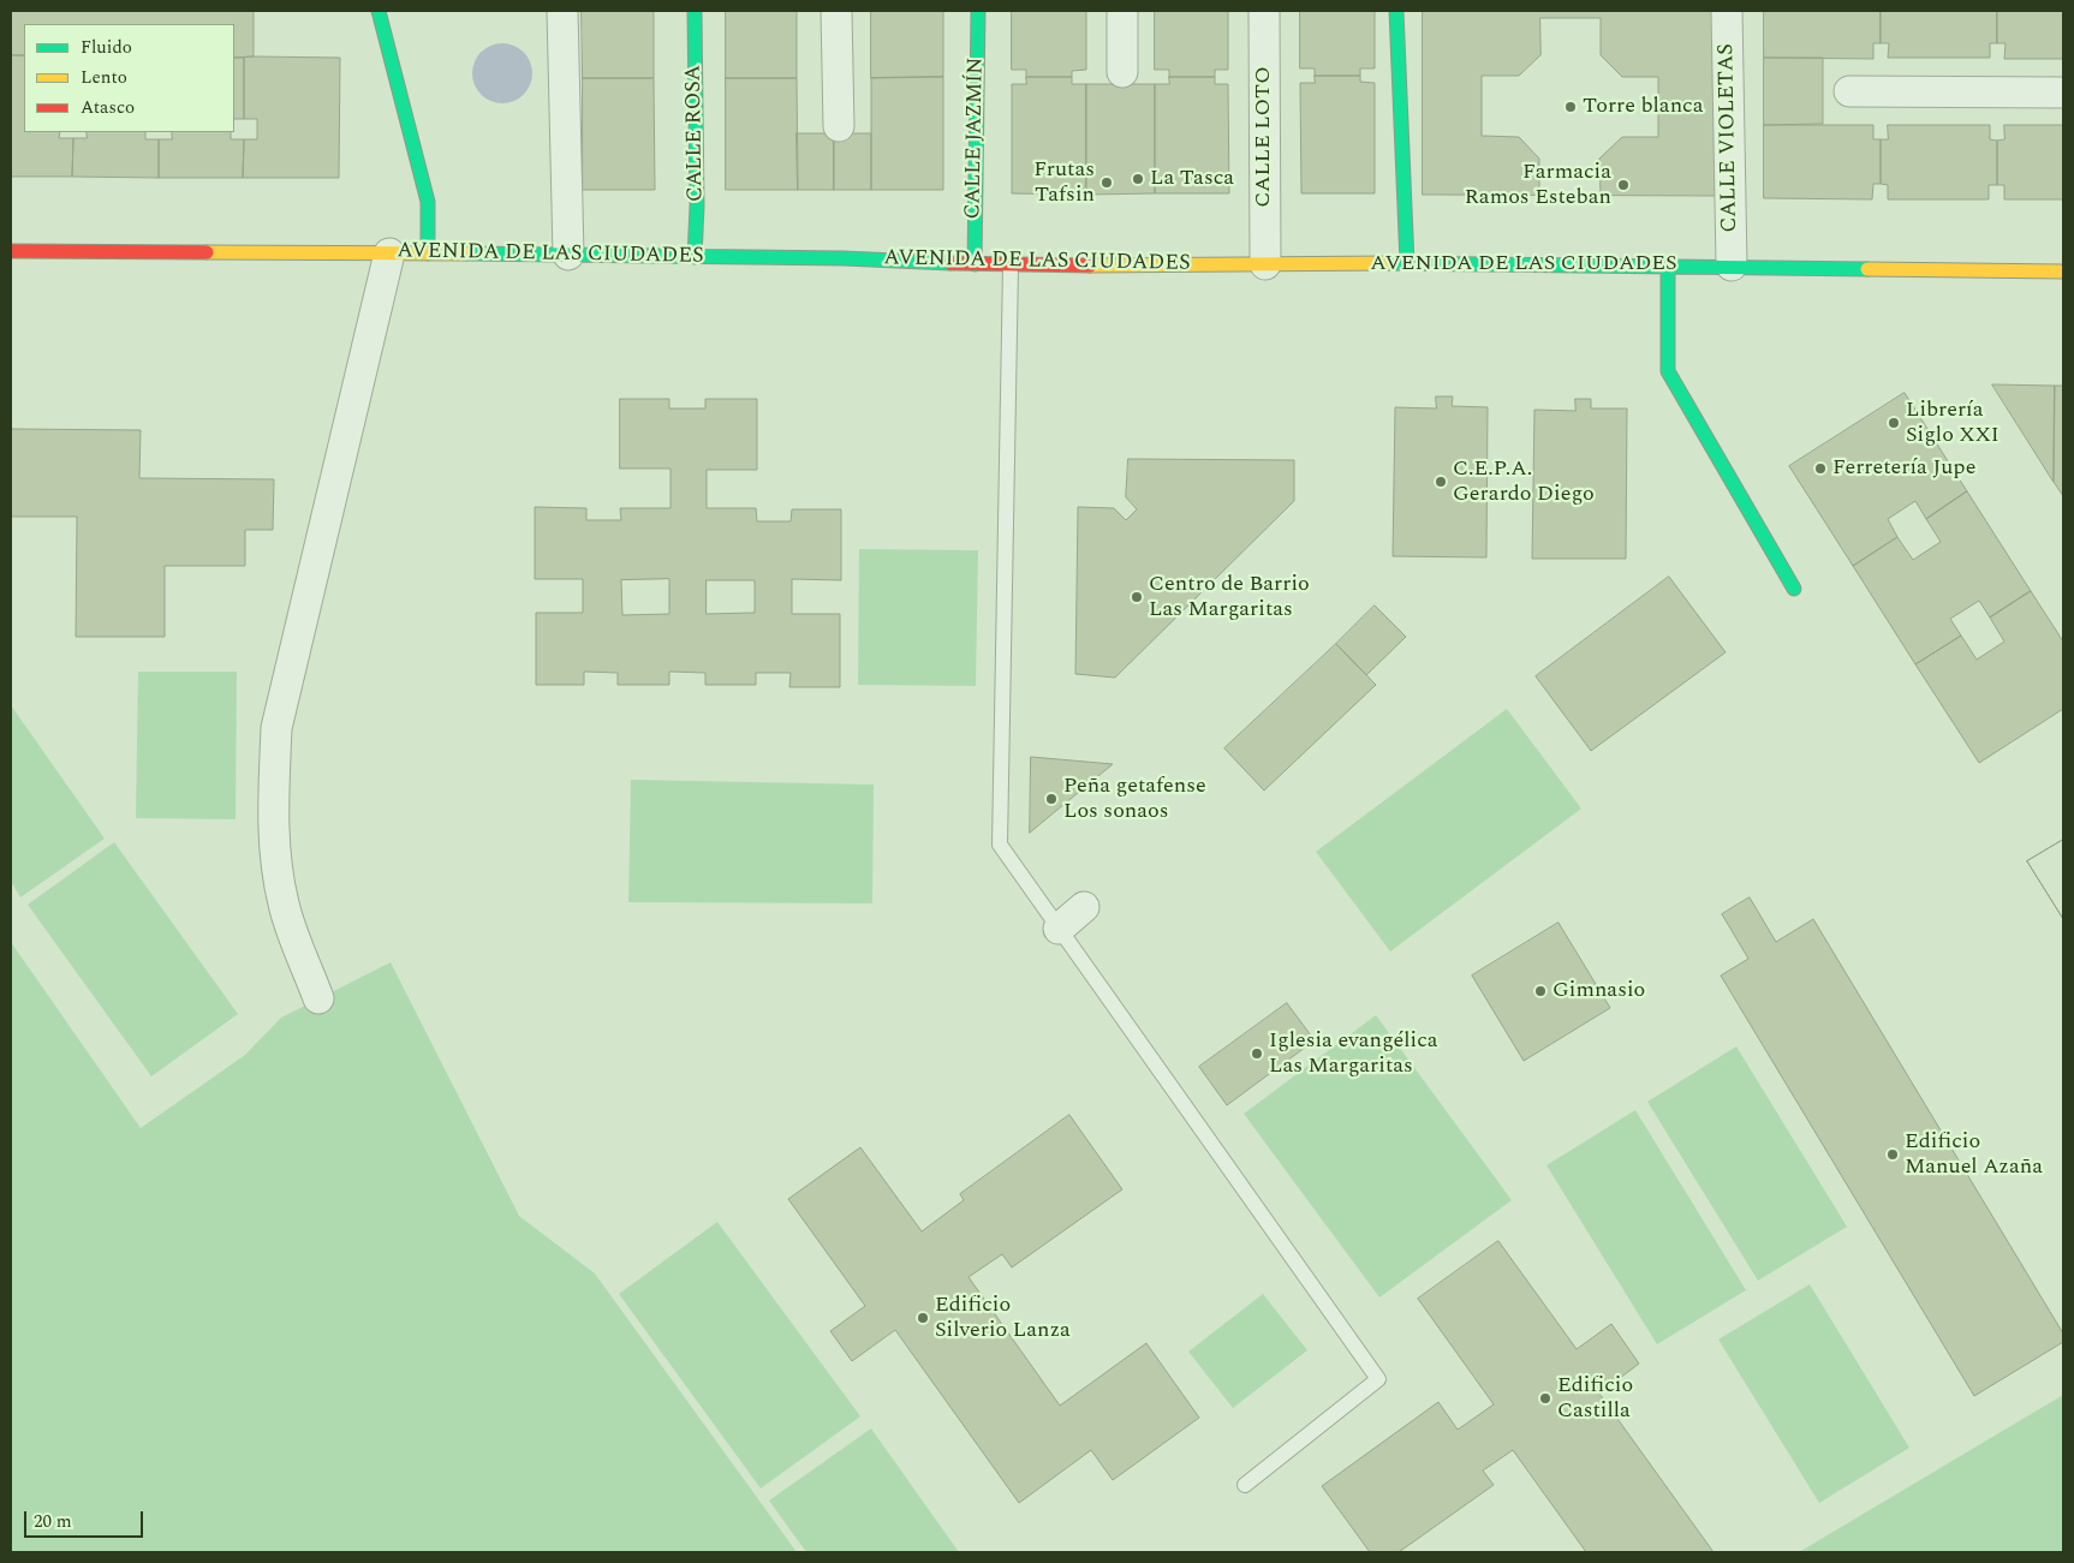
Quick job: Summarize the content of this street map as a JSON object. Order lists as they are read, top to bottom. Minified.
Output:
{"streets":{"street":["CALLE ROSA","CALLE LOTO","CALLE JAZMÍN","CALLE VIOLETAS","AVENIDA DE LAS CIUDADES"]},"crossings":[["CALLE ROSA","AVENIDA DE LAS CIUDADES"],["CALLE LOTO","AVENIDA DE LAS CIUDADES"],["CALLE JAZMÍN","AVENIDA DE LAS CIUDADES"],["CALLE VIOLETAS","AVENIDA DE LAS CIUDADES"]],"places":["Torre blanca","La Tasca","Frutas Tafsin","Farmacia Ramos Esteban","Librería Siglo XXI","Ferretería Jupe","C.E.P.A. Gerardo Diego","Centro de Barrio Las Margaritas","Peña getafense Los sonaos","Gimnasio","Iglesia evangélica Las Margaritas","Edificio Manuel Azaña","Edificio Silverio Lanza","Edificio Castilla"],"legend":["Fluido","Lento","Atasco"],"scale_bar":"20 m"}
